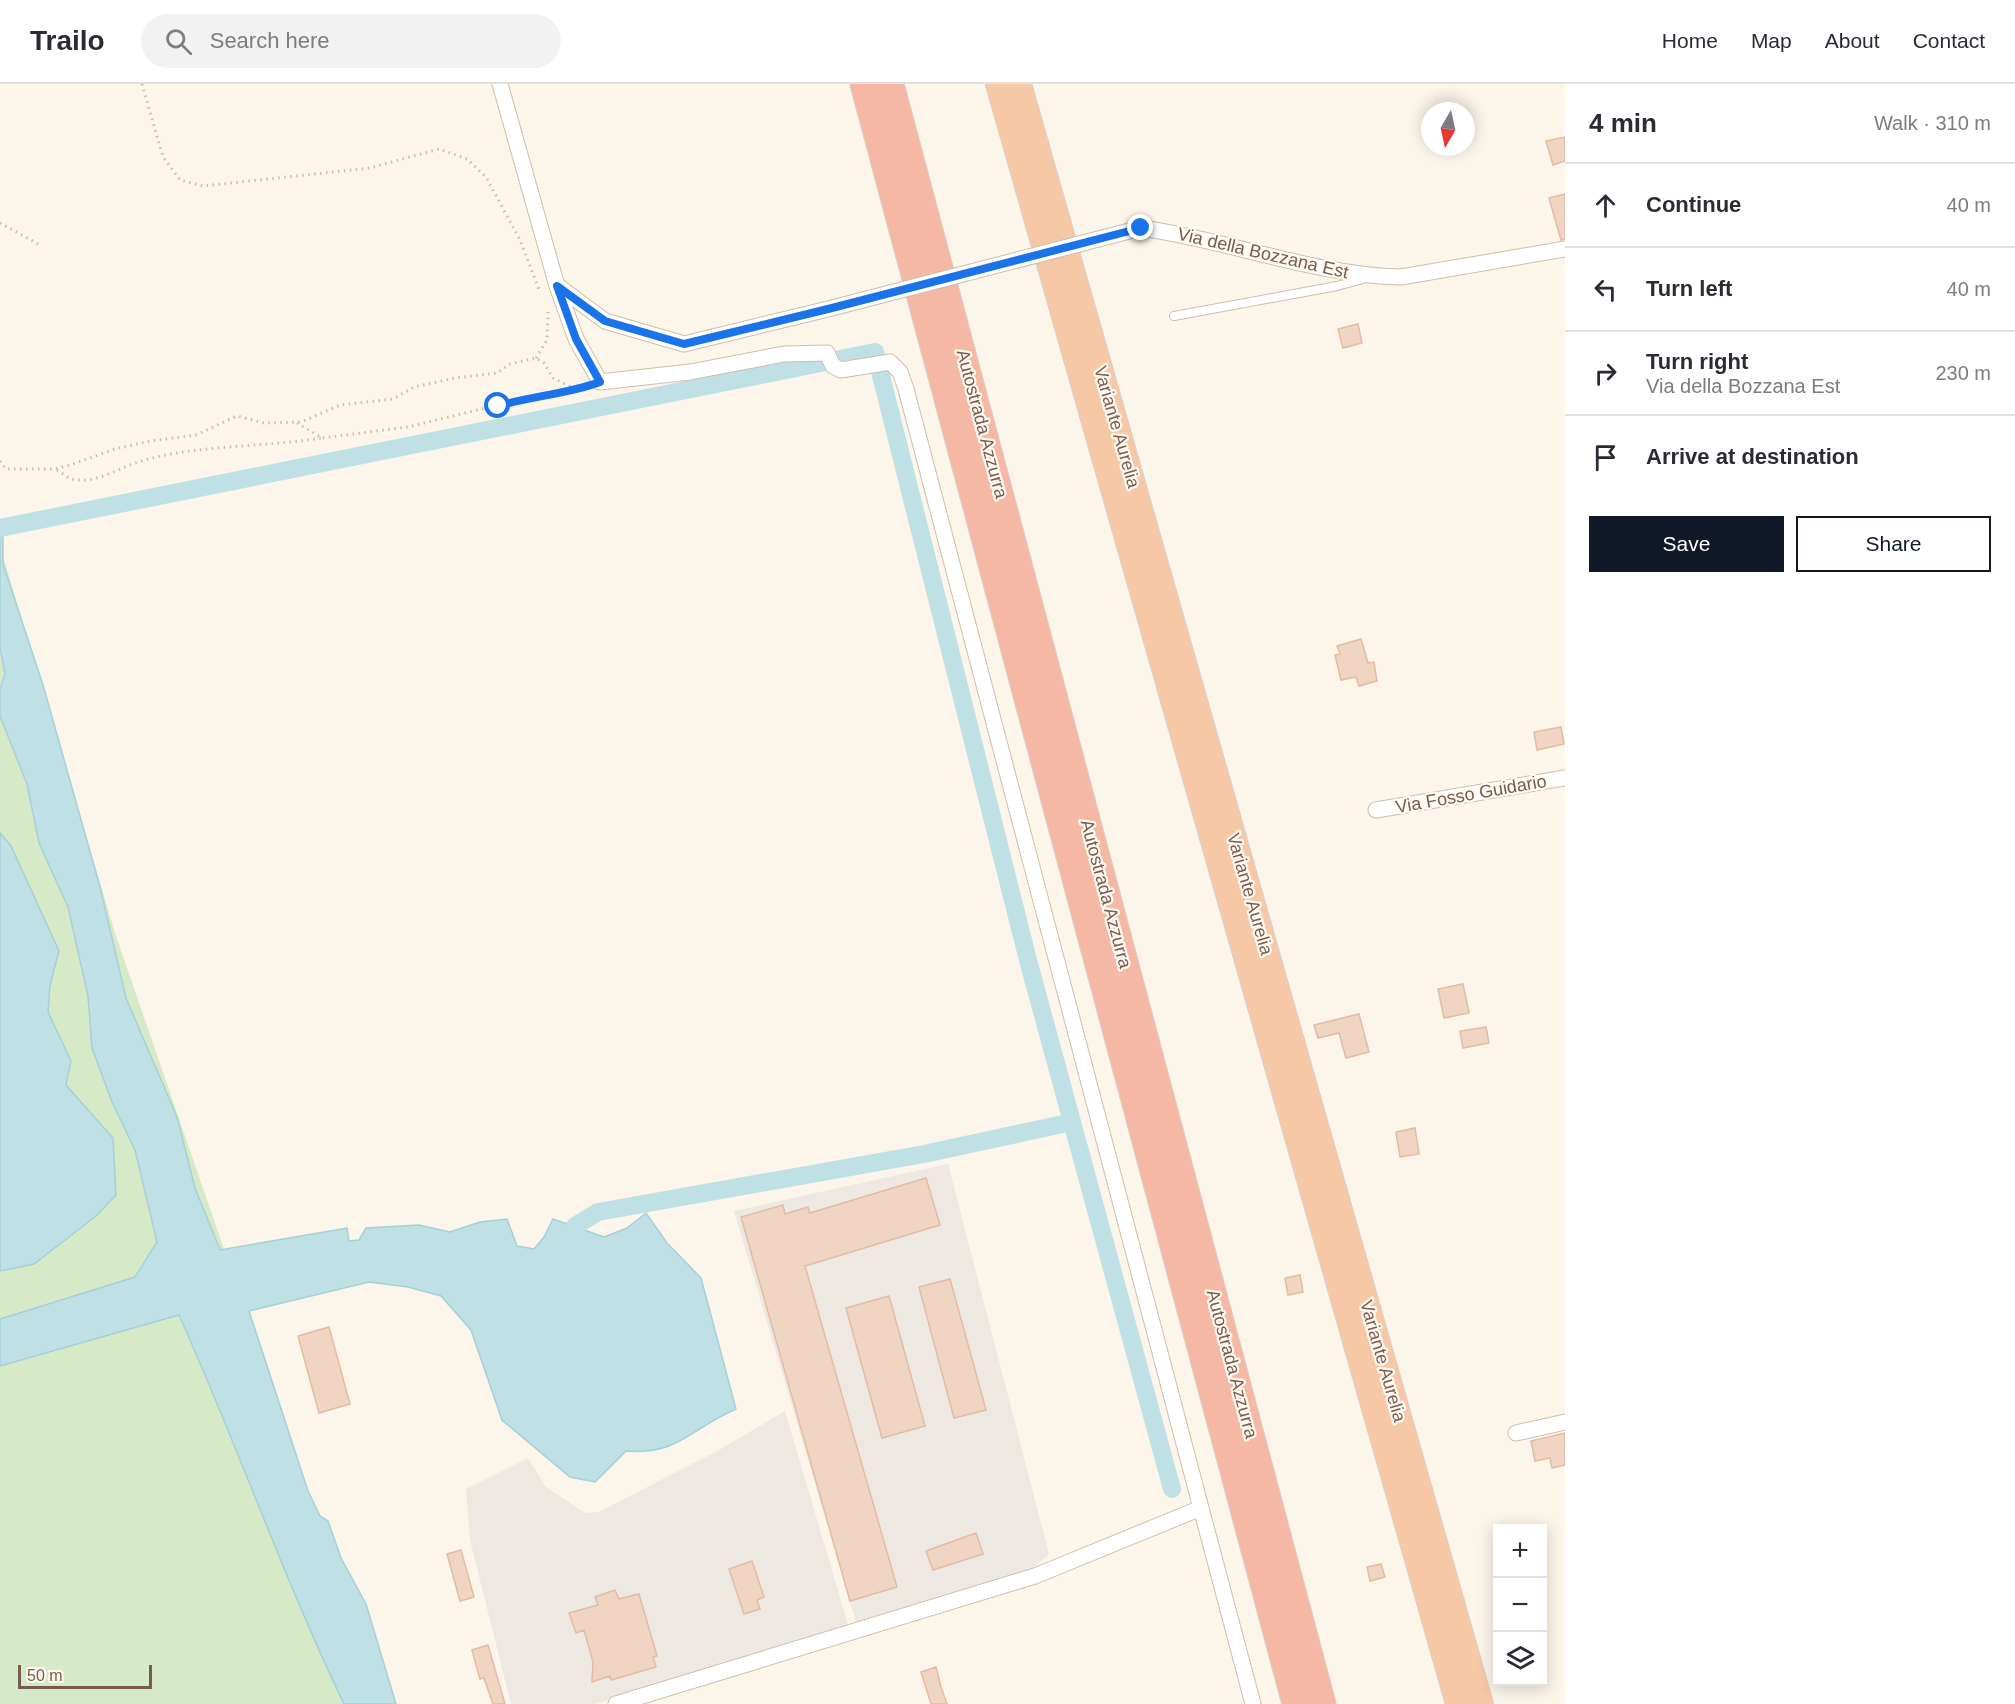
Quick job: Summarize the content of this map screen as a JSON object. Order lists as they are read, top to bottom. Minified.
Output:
{"streets":{"highway":["Autostrada Azzurra","Variante Aurelia"],"street":["Via della Bozzana Est","Via Fosso Guidario"]},"scale_bar":"50 m","north":"bottom","page":{"header":"Trailo","search":"Search here","nav":["Home","Map","About","Contact"],"heading":["4 min","Walk · 310 m"],"list":[["Continue","40 m"],["Turn left","40 m"],["Turn right","Via della Bozzana Est","230 m"],"Arrive at destination"],"buttons":["Save","Share"],"map_buttons":["+","−"],"scale":"50 m"}}
